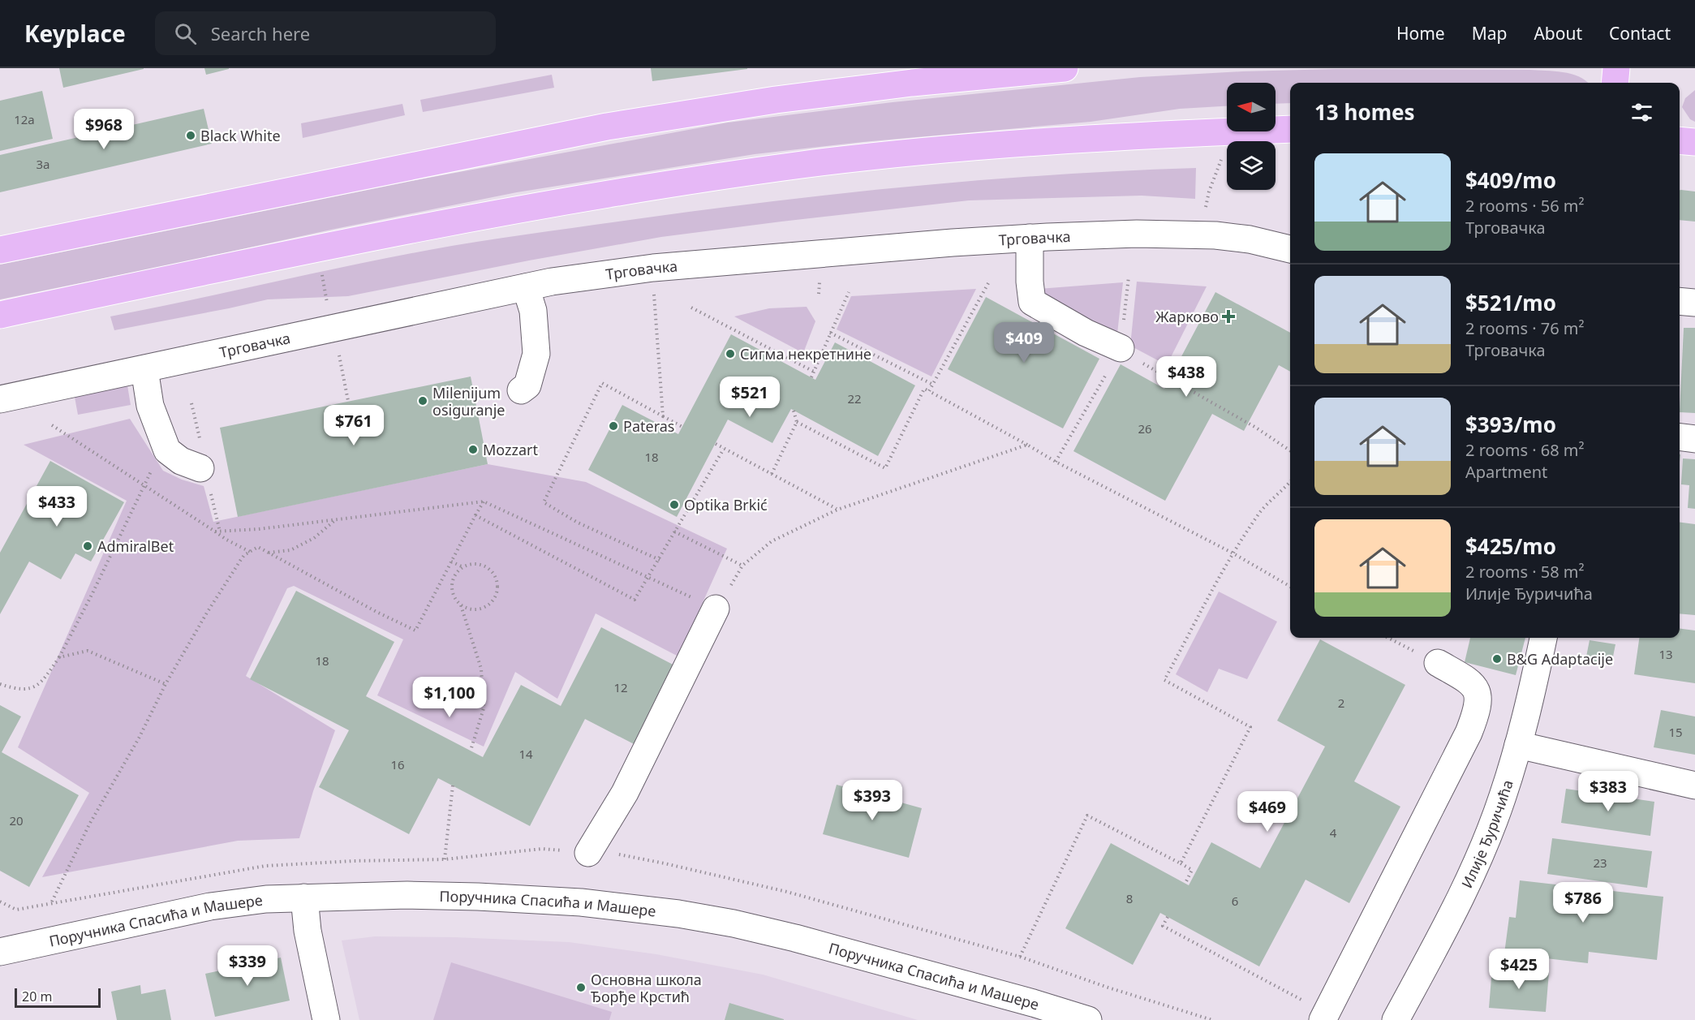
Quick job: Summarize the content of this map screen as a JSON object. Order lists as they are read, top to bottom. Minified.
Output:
{"streets":{"street":["Трговачка","Илије Ђуричића","Поручника Спасића и Машере"]},"places":{"other":["Black White","Сигма некретнине","Milenijum osiguranje","Pateras","Mozzart","Optika Brkić","AdmiralBet","B&G Adaptacije","Основна школа Ђорђе Крстић"],"health":["Жарково"]},"house_numbers":["12a","3a","22","26","18","13","18","12","2","15","14","16","20","4","23","8","6"],"scale_bar":"20 m","north":"left","page":{"header":"Keyplace","search":"Search here","nav":["Home","Map","About","Contact"],"heading":"13 homes","price":["$968","$409","$438","$521","$761","$433","$1,100","$383","$393","$469","$786","$339","$425"],"list":[{"name":"$409/mo","note":"2 rooms · 56 m² · Трговачка"},{"name":"$521/mo","note":"2 rooms · 76 m² · Трговачка"},{"name":"$393/mo","note":"2 rooms · 68 m² · Apartment"},{"name":"$425/mo","note":"2 rooms · 58 m² · Илије Ђуричића"}],"scale":"20 m"}}
